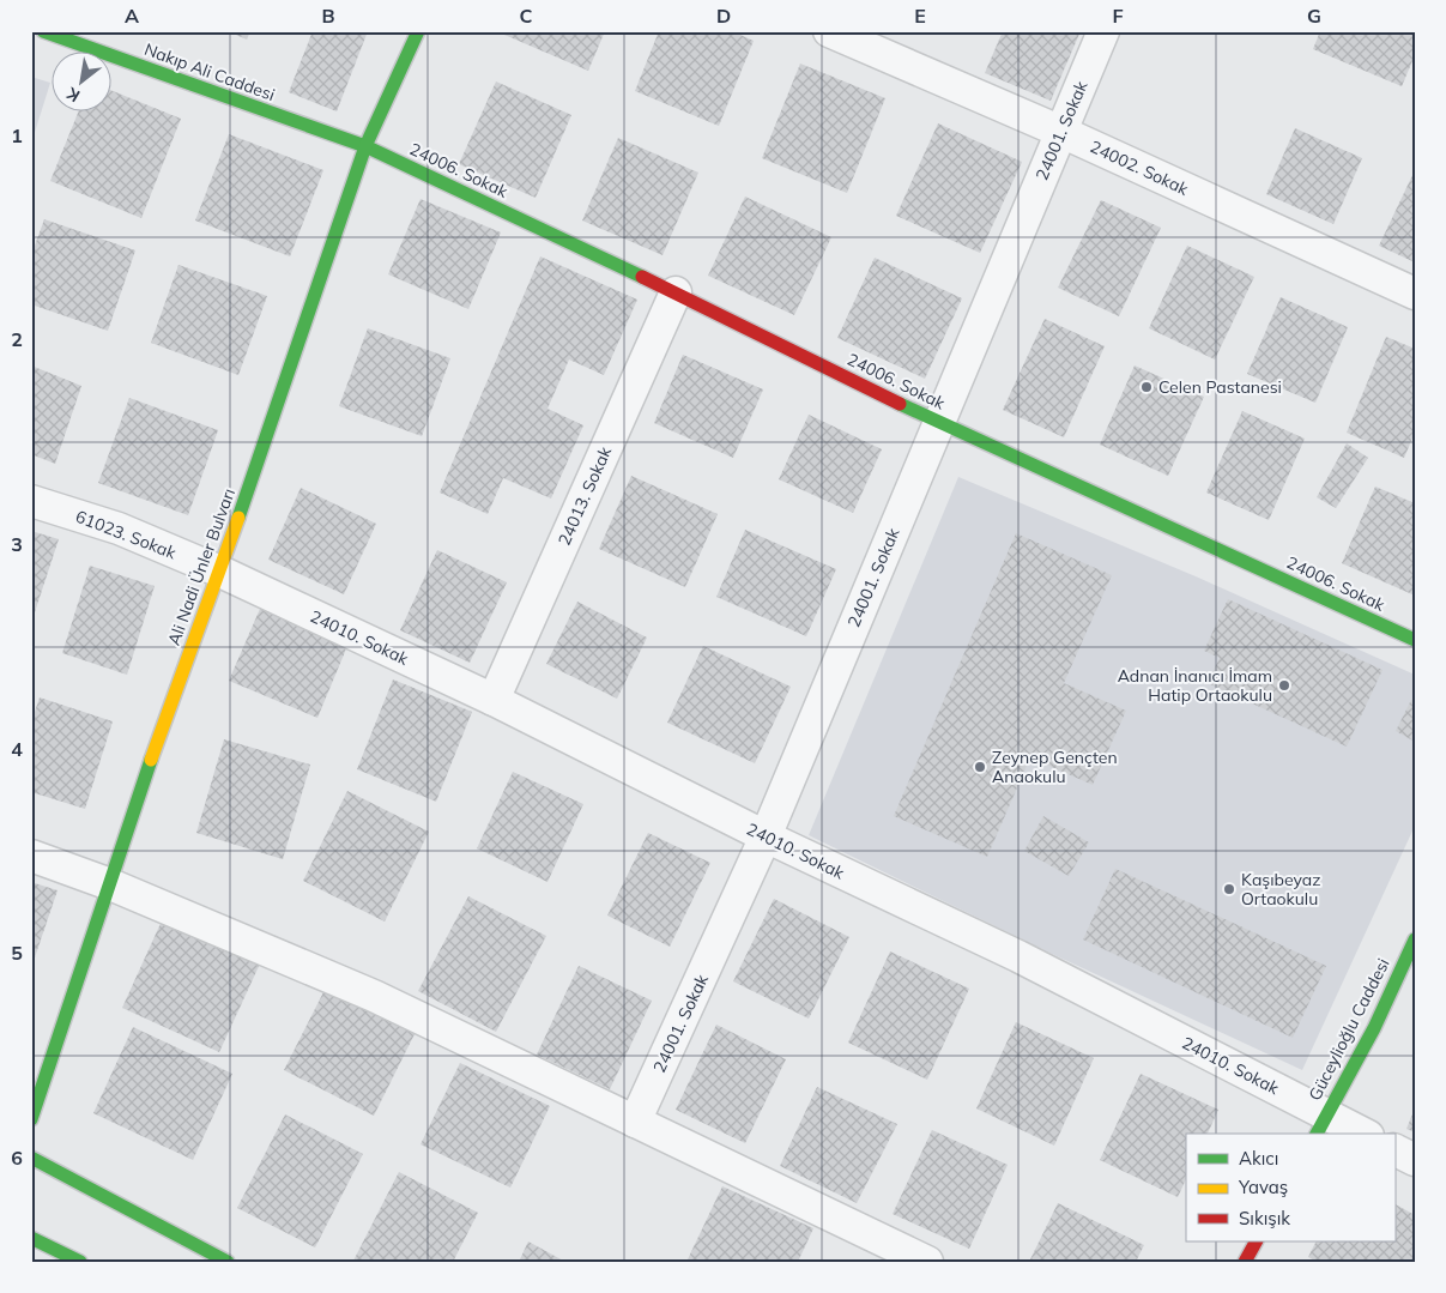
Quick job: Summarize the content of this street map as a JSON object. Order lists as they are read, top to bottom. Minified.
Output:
{"streets":{"street":["Nakıp Ali Caddesi","24001. Sokak","24002. Sokak","24006. Sokak","24013. Sokak","61023. Sokak","Ali Nadi Ünler Bulvarı","24010. Sokak","Güceylioğlu Caddesi"]},"crossings":[["Nakıp Ali Caddesi","24006. Sokak"],["Nakıp Ali Caddesi","Ali Nadi Ünler Bulvarı"],["24001. Sokak","24002. Sokak"],["24001. Sokak","24006. Sokak"],["24001. Sokak","24010. Sokak"],["24006. Sokak","24013. Sokak"],["24006. Sokak","Ali Nadi Ünler Bulvarı"],["24013. Sokak","24010. Sokak"],["61023. Sokak","Ali Nadi Ünler Bulvarı"],["61023. Sokak","24010. Sokak"],["Ali Nadi Ünler Bulvarı","24010. Sokak"],["24010. Sokak","Güceylioğlu Caddesi"]],"places":["Celen Pastanesi","Adnan İnanıcı İmam Hatip Ortaokulu","Zeynep Gençten Anaokulu","Kaşıbeyaz Ortaokulu"],"legend":["Akıcı","Yavaş","Sıkışık"],"north":"bottom left","grid":{"columns":["A","B","C","D","E","F","G"],"rows":["1","2","3","4","5","6"]}}
